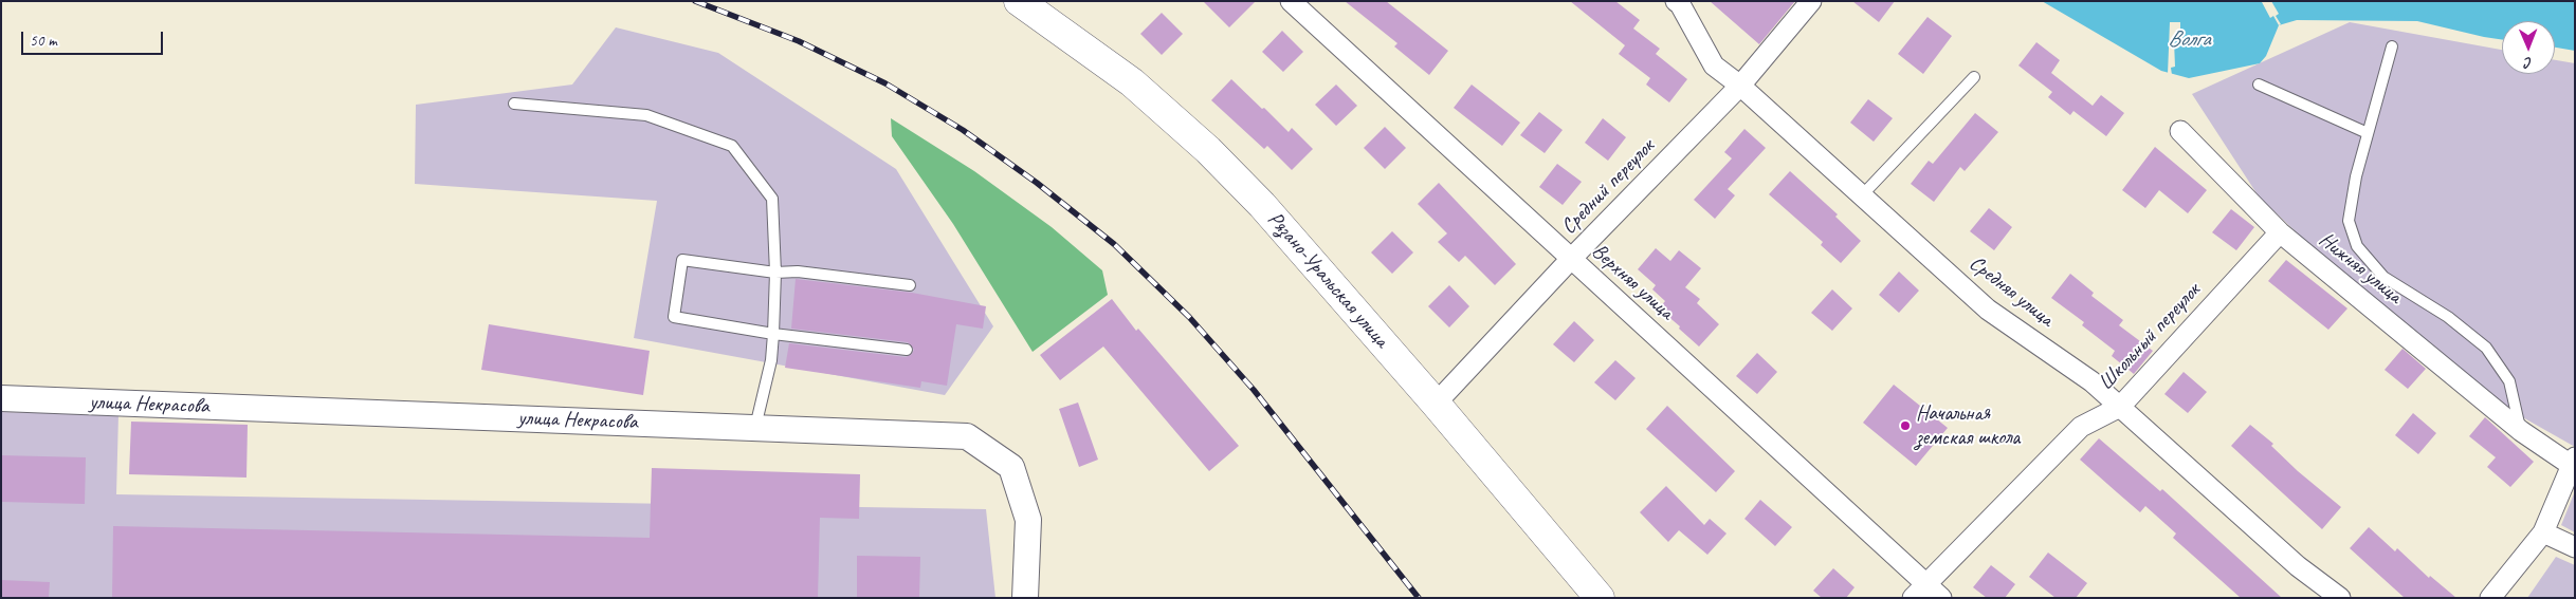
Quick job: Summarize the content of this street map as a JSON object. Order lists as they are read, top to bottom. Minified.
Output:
{"streets":{"main road":["Рязано-Уральская улица"],"street":["Средний переулок","Нижняя улица","Верхняя улица","Средняя улица","Школьный переулок","улица Некрасова"]},"crossings":[["Средний переулок","Рязано-Уральская улица"],["Средний переулок","Верхняя улица"],["Средний переулок","Средняя улица"],["Нижняя улица","Школьный переулок"],["Верхняя улица","Школьный переулок"],["Средняя улица","Школьный переулок"]],"water":["Волга"],"places":["Начальная земская школа"],"scale_bar":"50 m","north":"bottom"}
